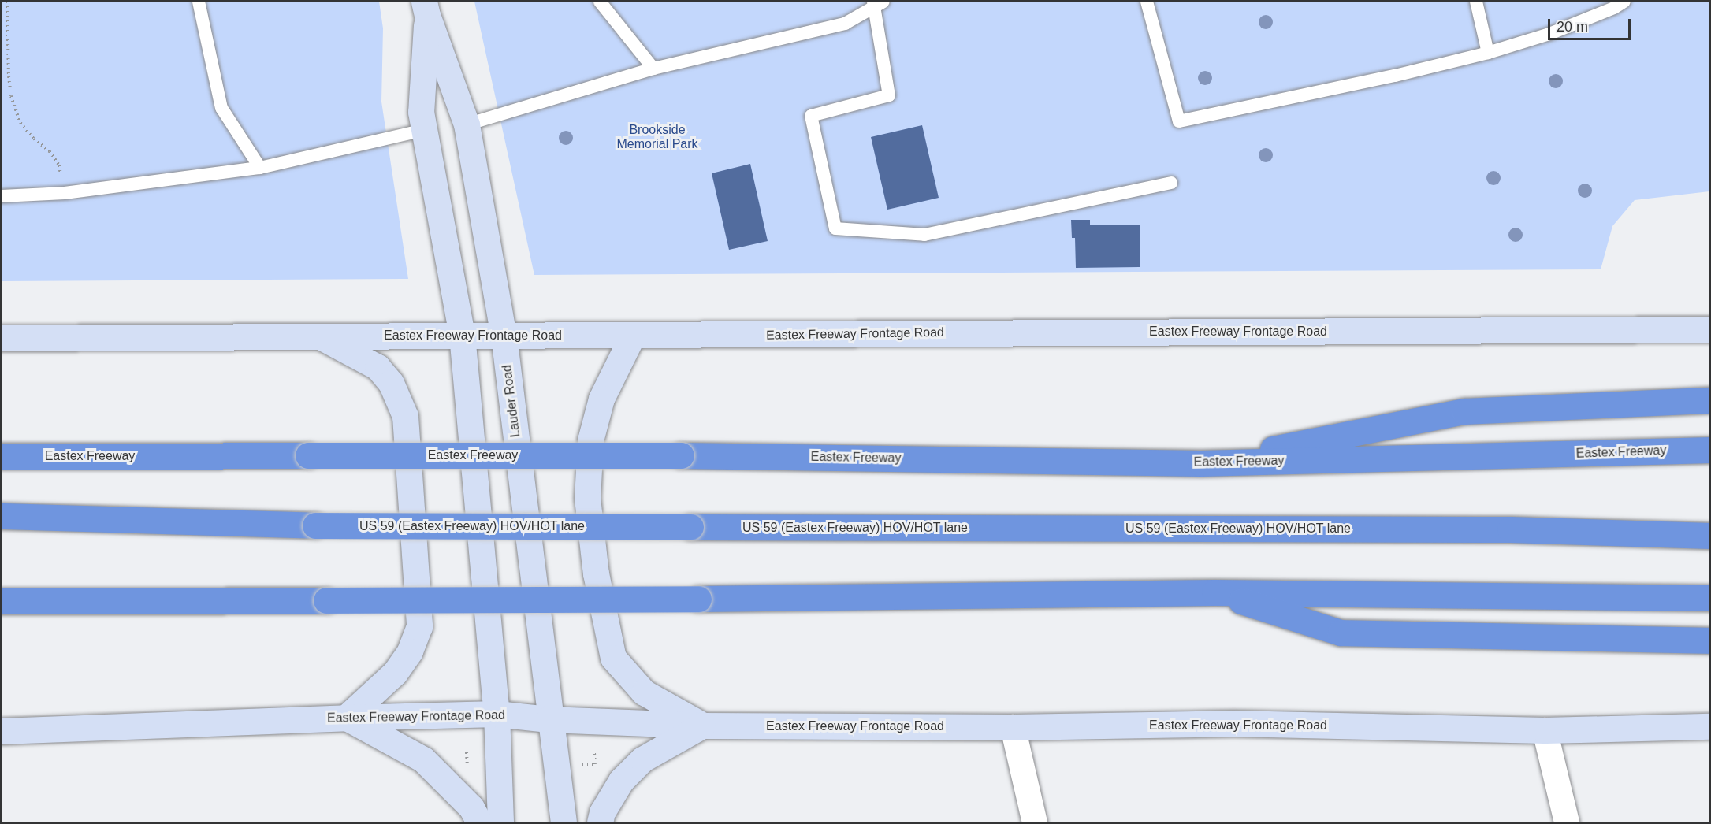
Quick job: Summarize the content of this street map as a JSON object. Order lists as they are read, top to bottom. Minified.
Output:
{"streets":{"highway":["Eastex Freeway","US 59 (Eastex Freeway) HOV/HOT lane"],"main road":["Eastex Freeway Frontage Road","Lauder Road"]},"crossings":[["Eastex Freeway Frontage Road","Lauder Road"]],"parks":["Brookside Memorial Park"],"scale_bar":"20 m"}
